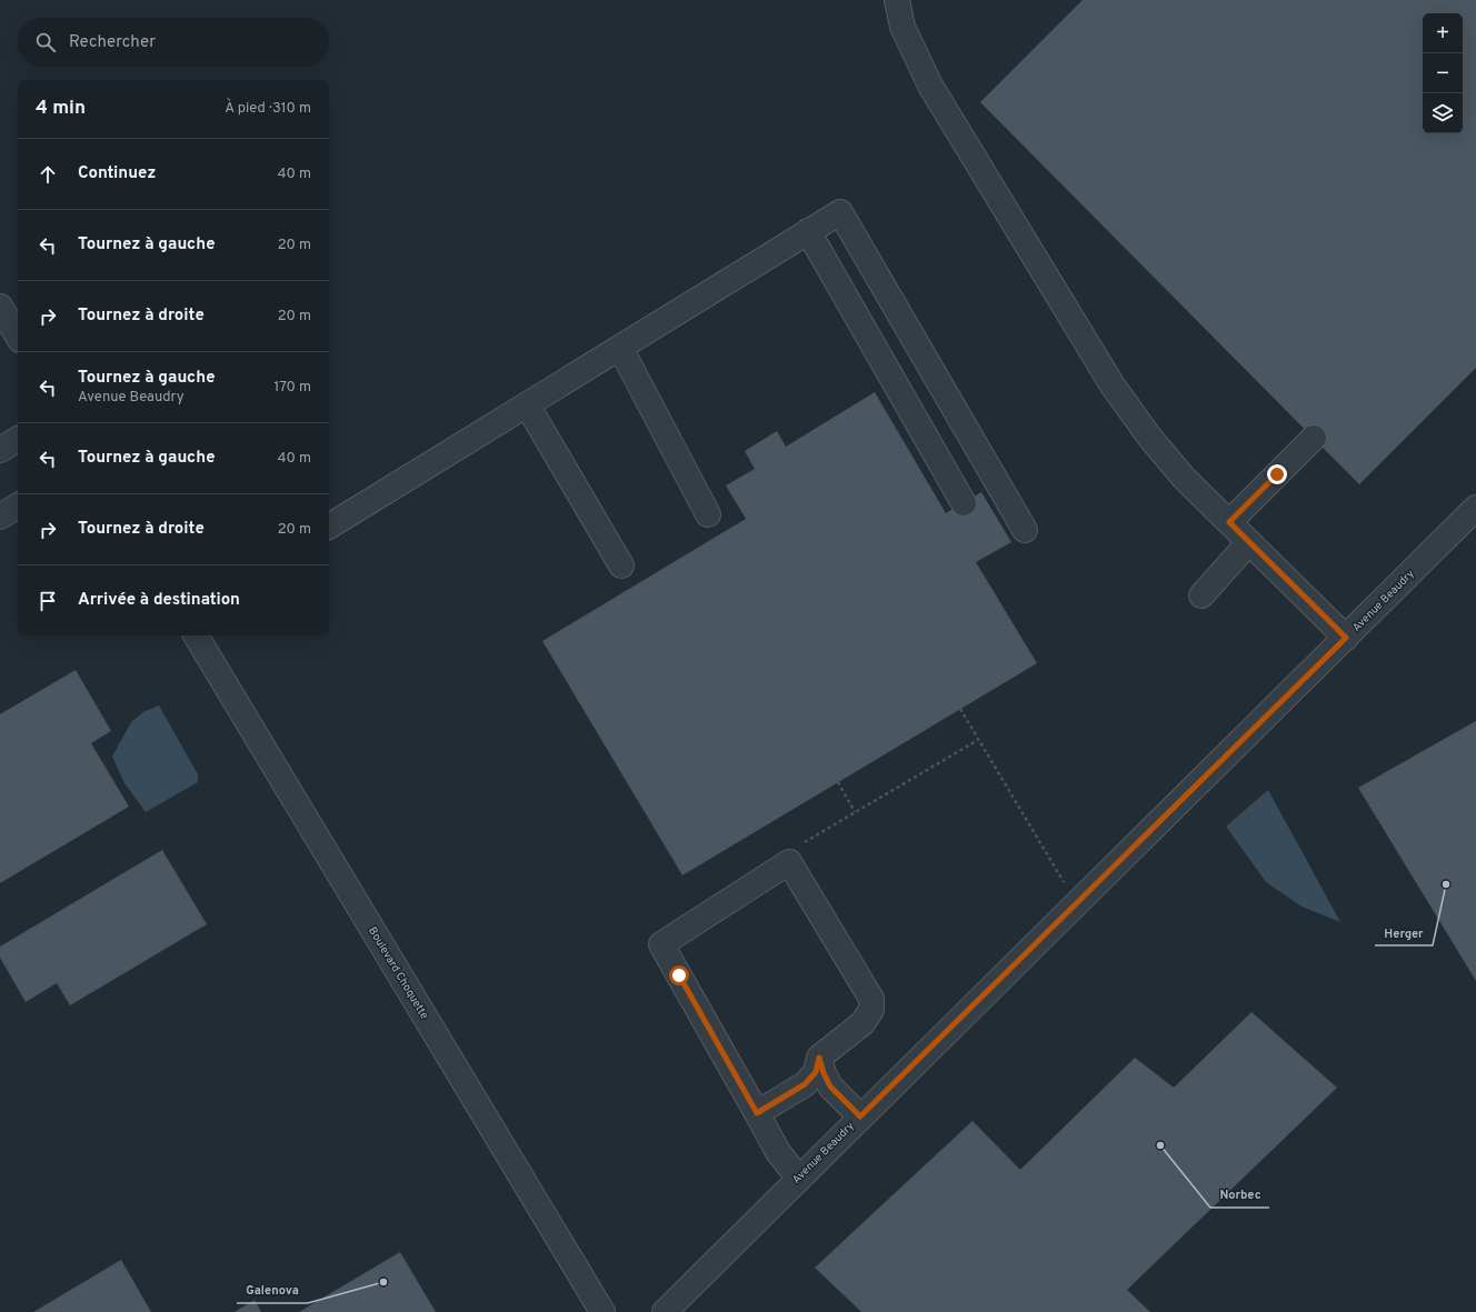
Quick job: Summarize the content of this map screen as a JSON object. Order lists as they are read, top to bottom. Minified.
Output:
{"streets":{"street":["Avenue Beaudry","Boulevard Choquette"]},"places":["Herger","Norbec","Galenova"],"page":{"map_buttons":["+","−"],"search":"Rechercher","heading":["4 min","À pied · 310 m"],"list":[["Continuez","40 m"],["Tournez à gauche","20 m"],["Tournez à droite","20 m"],["Tournez à gauche","Avenue Beaudry","170 m"],["Tournez à gauche","40 m"],["Tournez à droite","20 m"],"Arrivée à destination"]}}
